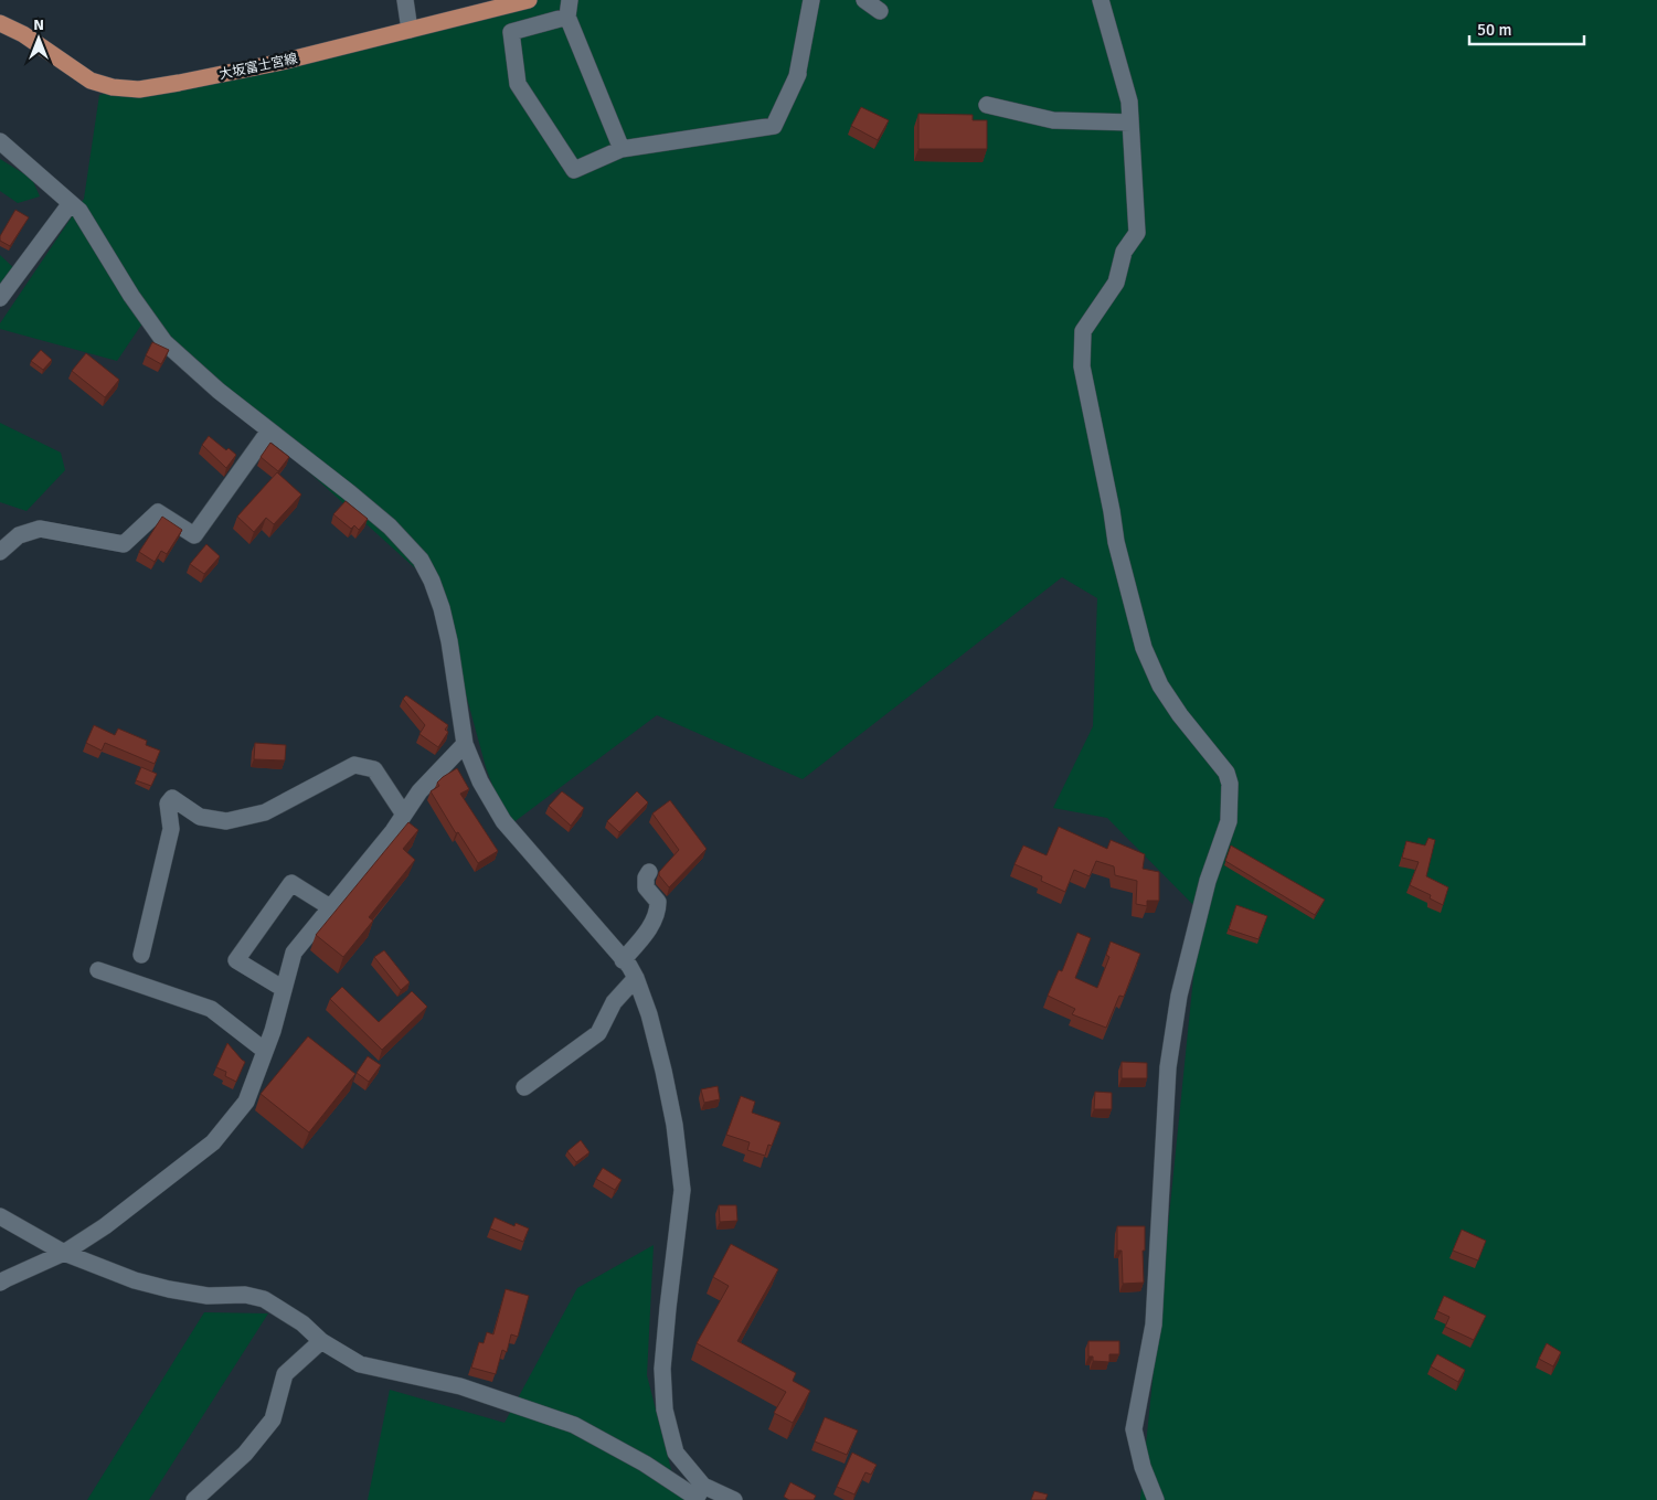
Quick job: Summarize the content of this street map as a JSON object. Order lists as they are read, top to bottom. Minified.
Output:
{"streets":{"main road":["大坂富士宮線"]},"scale_bar":"50 m","north":"top"}
